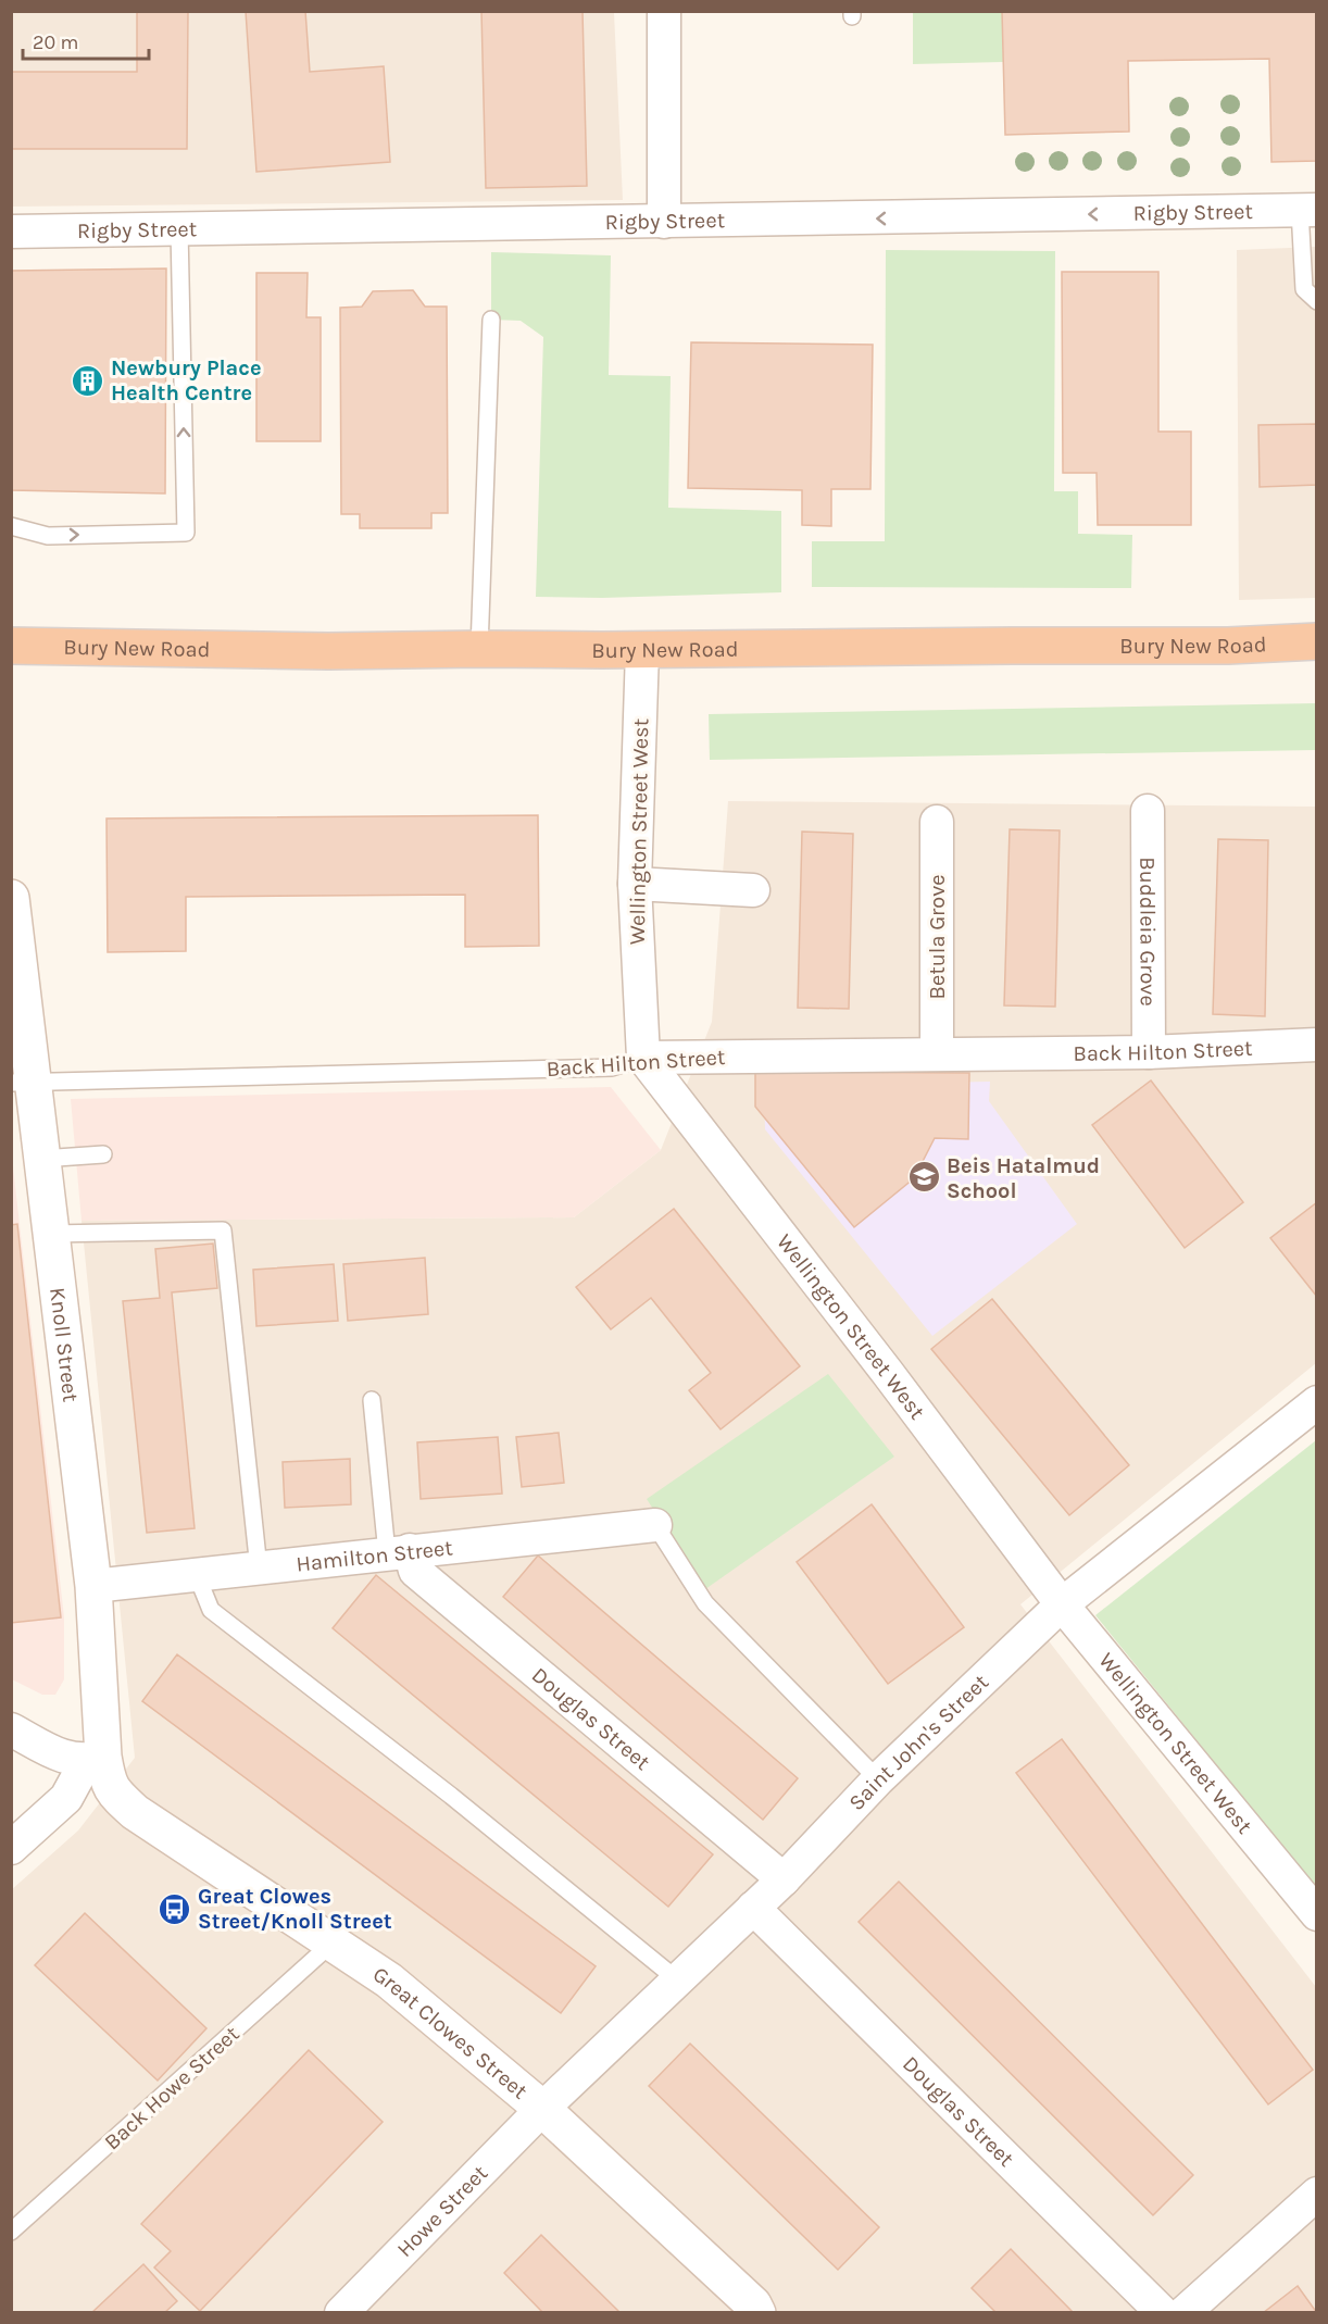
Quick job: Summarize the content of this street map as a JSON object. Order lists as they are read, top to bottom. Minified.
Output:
{"streets":{"highway":["Bury New Road"],"main road":["Knoll Street","Great Clowes Street"],"street":["Rigby Street","Wellington Street West","Buddleia Grove","Betula Grove","Back Hilton Street","Hamilton Street","Douglas Street","Saint John's Street","Howe Street"],"lane":["Back Howe Street"]},"crossings":[["Bury New Road","Wellington Street West"],["Wellington Street West","Back Hilton Street"],["Wellington Street West","Saint John's Street"],["Buddleia Grove","Back Hilton Street"],["Betula Grove","Back Hilton Street"],["Back Hilton Street","Knoll Street"],["Knoll Street","Hamilton Street"],["Knoll Street","Great Clowes Street"],["Hamilton Street","Douglas Street"],["Douglas Street","Saint John's Street"],["Saint John's Street","Great Clowes Street"],["Saint John's Street","Howe Street"],["Great Clowes Street","Back Howe Street"],["Great Clowes Street","Howe Street"]],"one_way":["Rigby Street"],"places":{"building":["Newbury Place Health Centre"],"school or university":["Beis Hatalmud School"],"bus stop":["Great Clowes Street/Knoll Street"]},"scale_bar":"20 m"}
